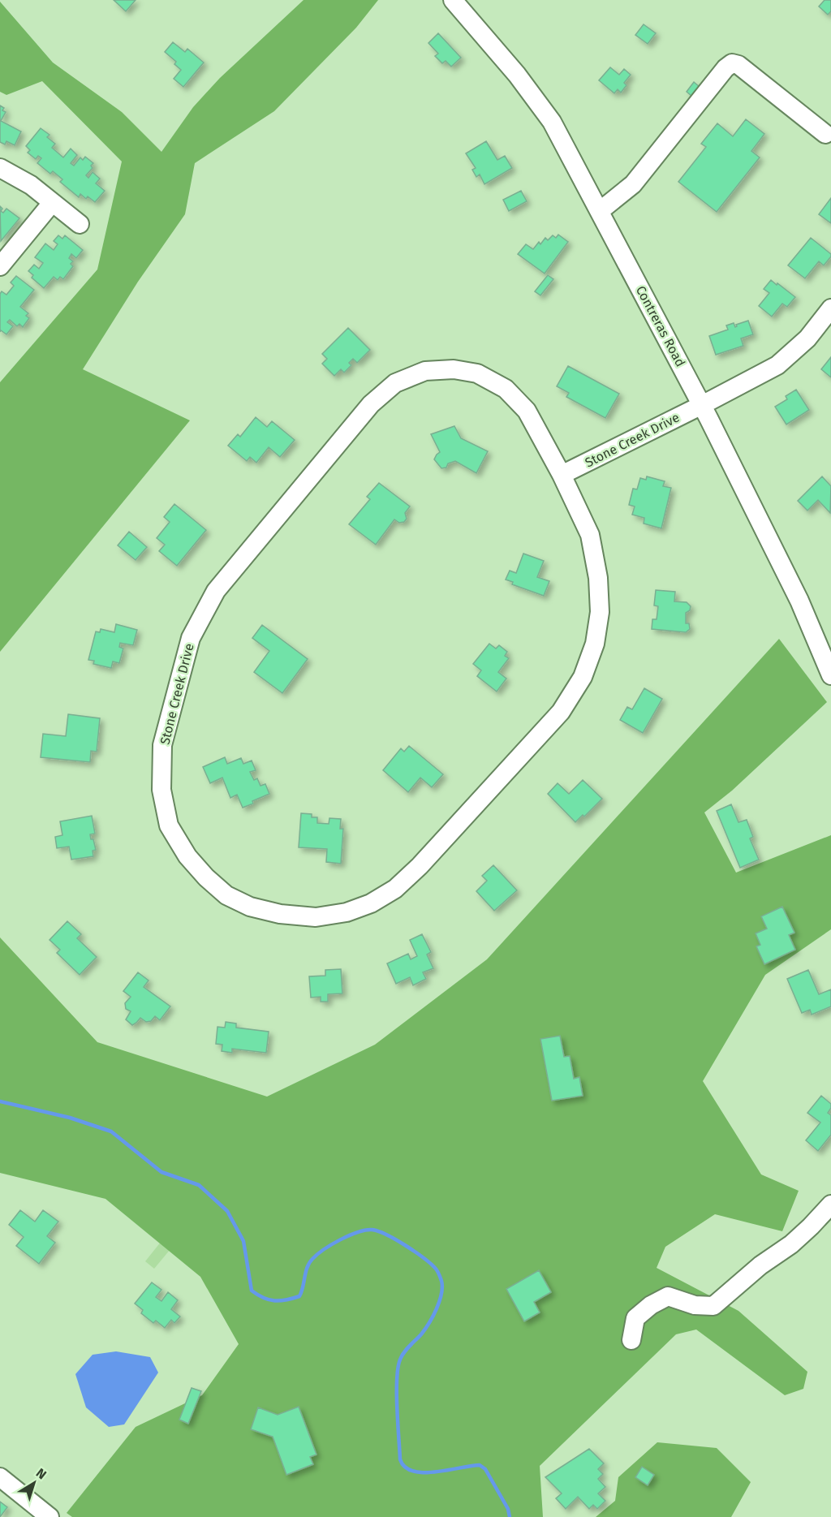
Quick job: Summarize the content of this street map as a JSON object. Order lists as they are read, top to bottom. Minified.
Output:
{"streets":{"street":["Contreras Road","Stone Creek Drive"]},"crossings":[["Contreras Road","Stone Creek Drive"]],"north":"top right"}
